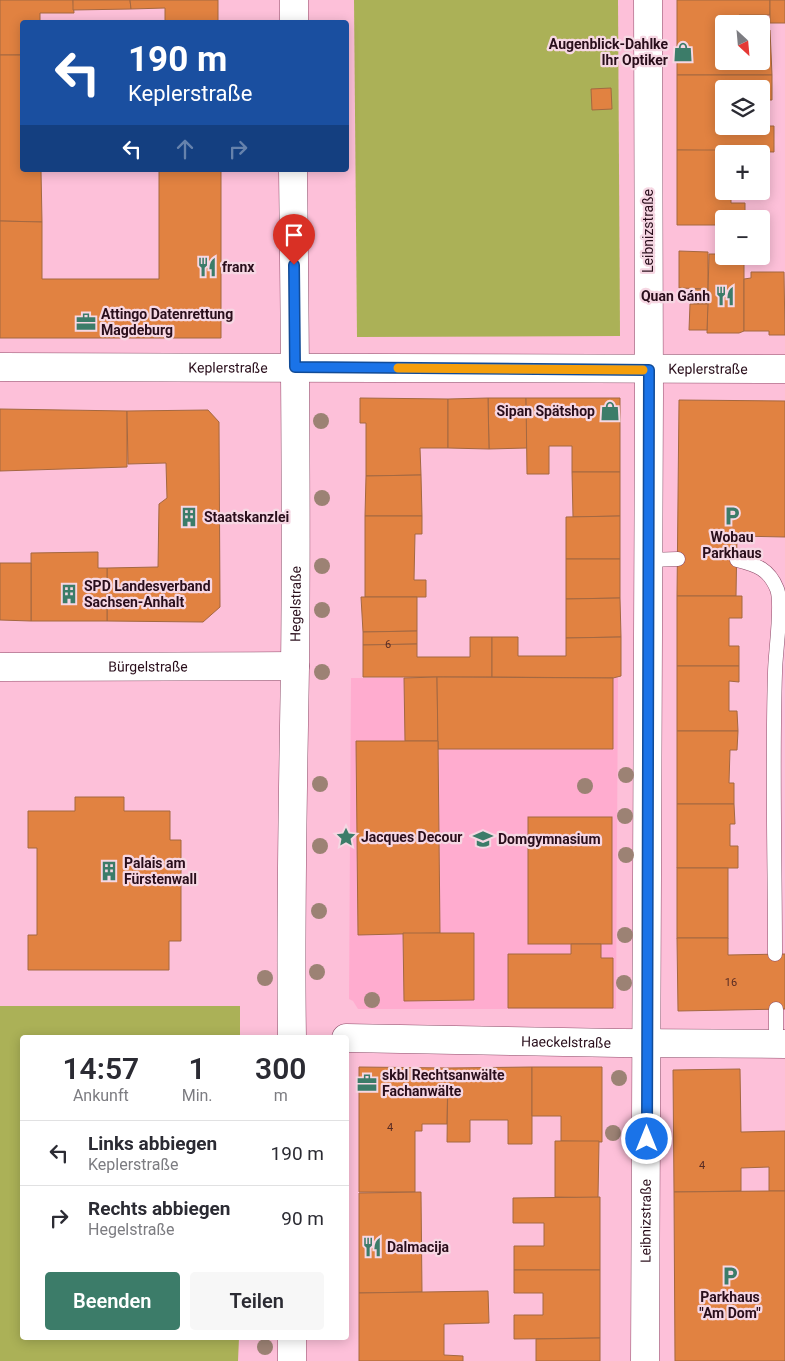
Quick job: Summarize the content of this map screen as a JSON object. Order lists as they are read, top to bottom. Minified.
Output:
{"streets":{"street":["Leibnizstraße","Keplerstraße","Hegelstraße","Bürgelstraße","Haeckelstraße"]},"crossings":[["Leibnizstraße","Keplerstraße"],["Leibnizstraße","Haeckelstraße"],["Keplerstraße","Hegelstraße"],["Hegelstraße","Bürgelstraße"]],"places":{"shop":["Augenblick-Dahlke Ihr Optiker","Sipan Spätshop"],"restaurant":["franx","Quan Gánh","Dalmacija"],"office":["Attingo Datenrettung Magdeburg","skbl Rechtsanwälte Fachanwälte"],"parking":["Wobau Parkhaus","Parkhaus \"Am Dom\""],"building":["Staatskanzlei","SPD Landesverband Sachsen-Anhalt","Palais am Fürstenwall"],"place":["Jacques Decour"],"school or university":["Domgymnasium"]},"house_numbers":["6","16","4","4"],"north":"bottom right","page":{"map_buttons":["+","−"],"turn":["190 m","Keplerstraße"],"eta":["14:57","Ankunft","1","Min.","300","m"],"list":[{"name":"Links abbiegen","note":"Keplerstraße","value":"190 m"},{"name":"Rechts abbiegen","note":"Hegelstraße","value":"90 m"}],"buttons":["Beenden","Teilen"]}}
